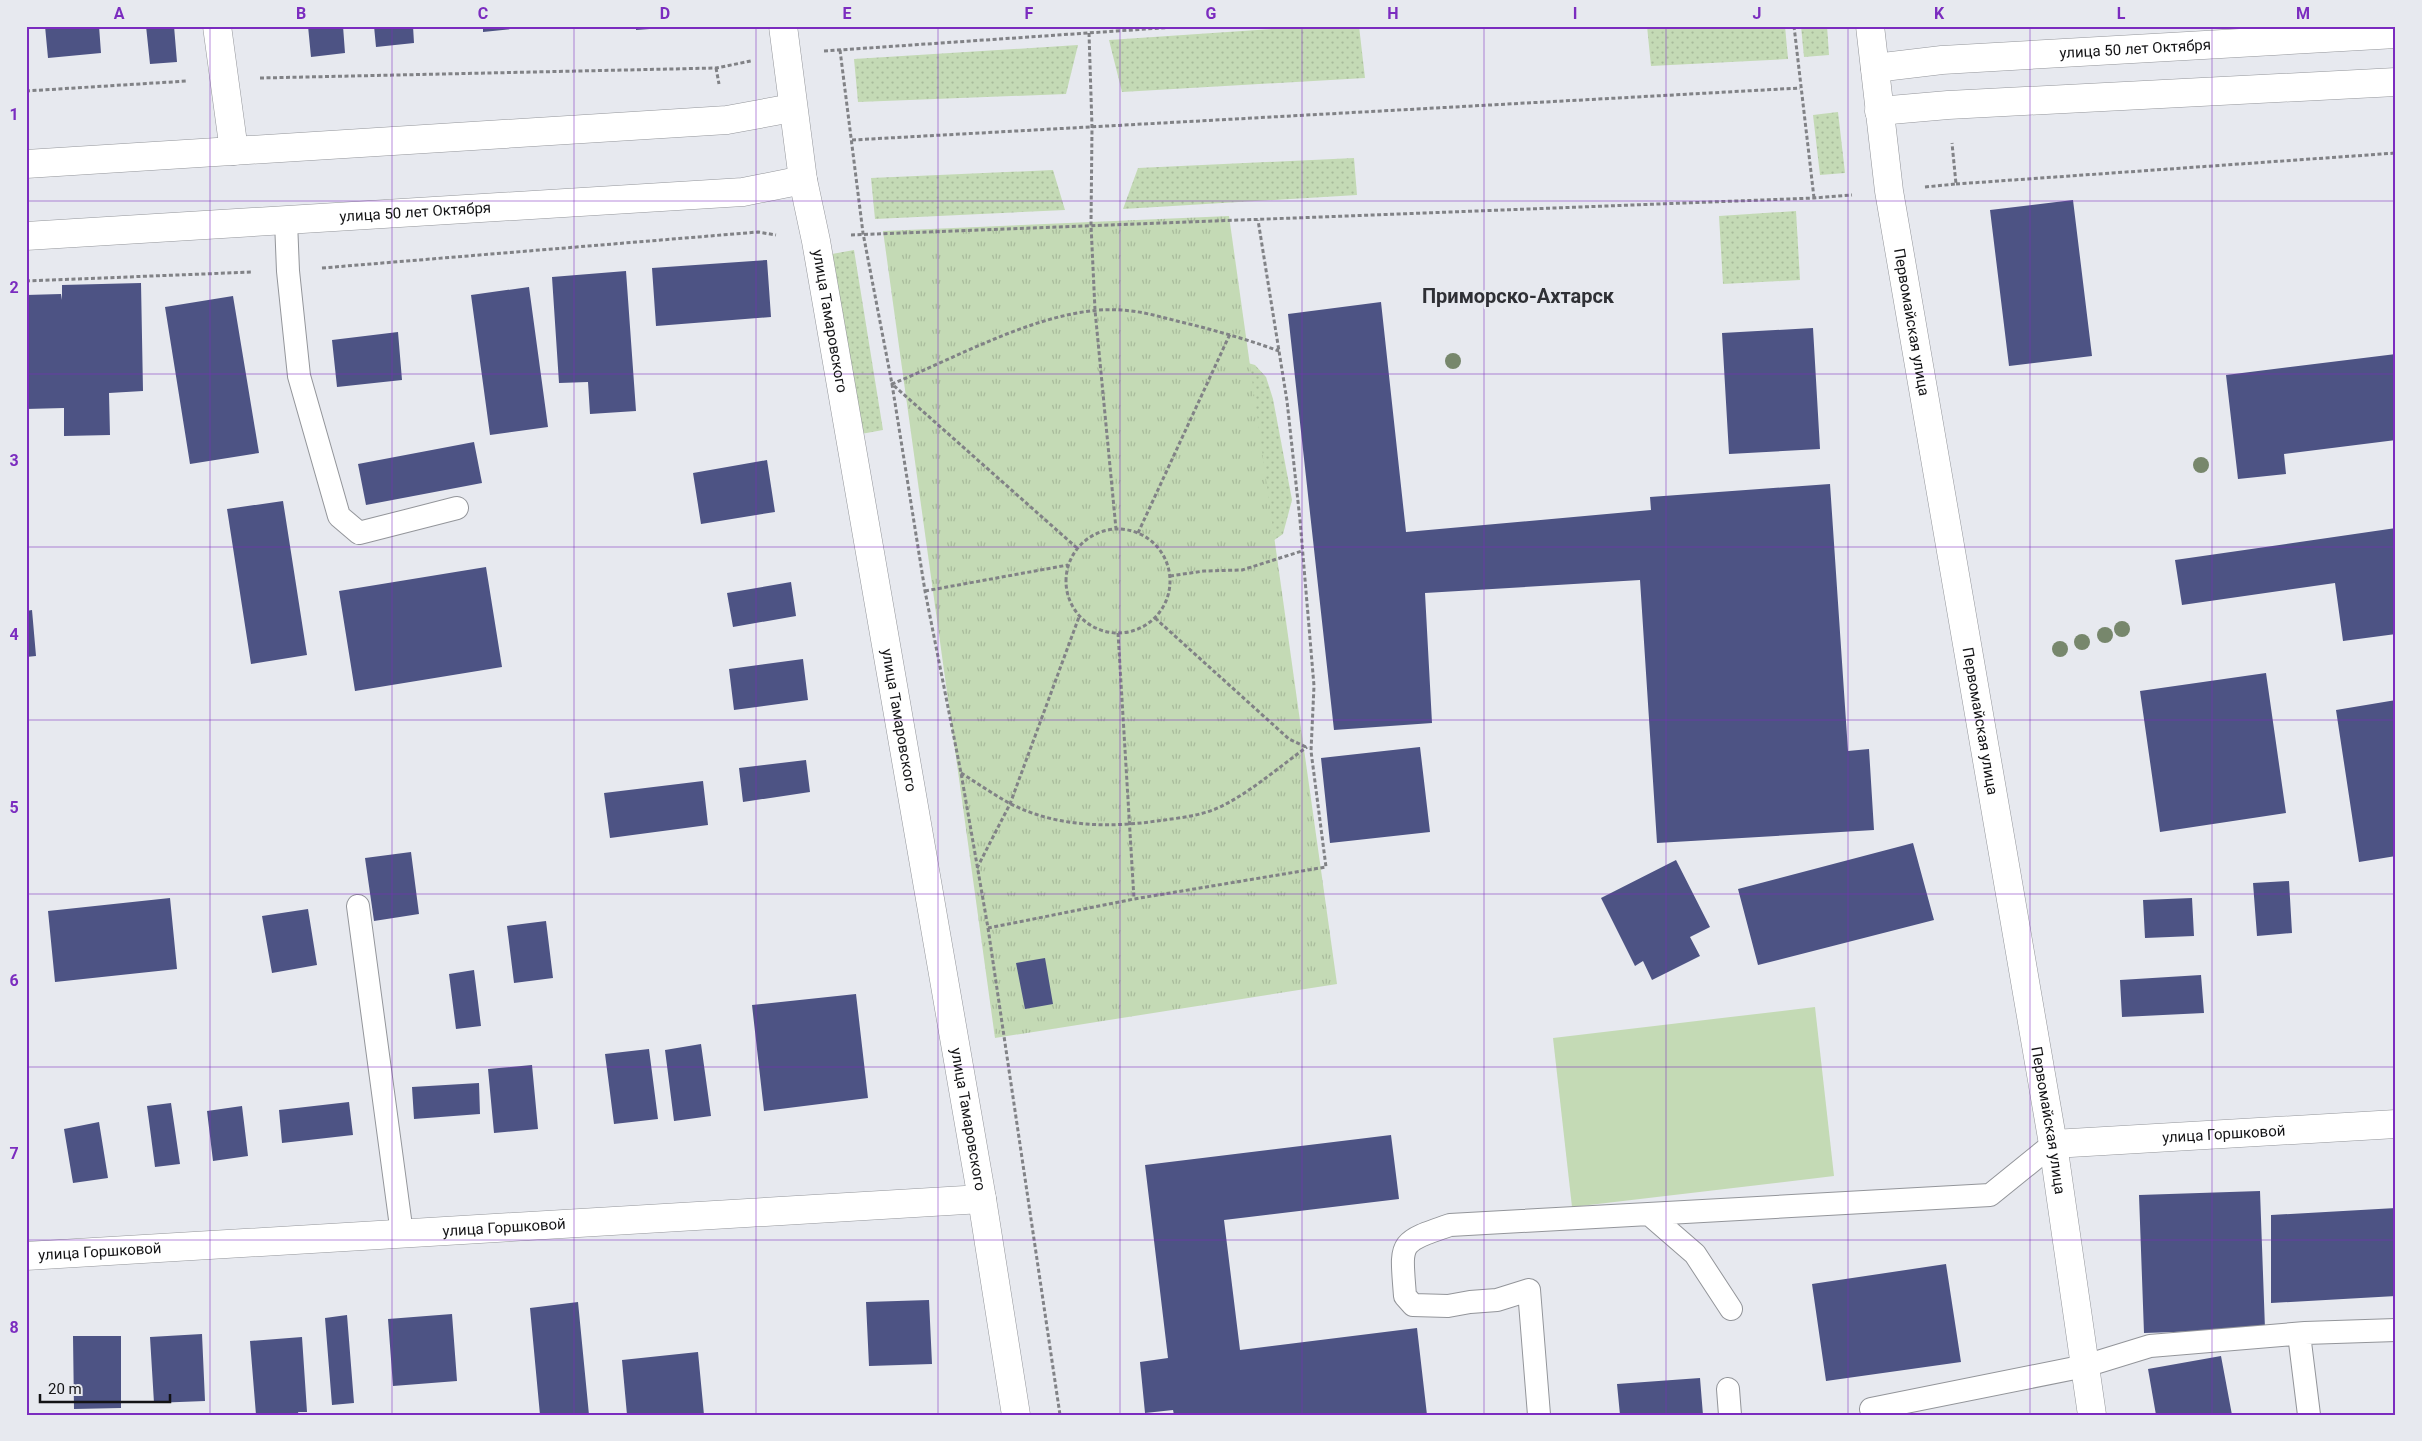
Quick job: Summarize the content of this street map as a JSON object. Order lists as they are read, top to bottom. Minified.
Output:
{"streets":{"street":["улица 50 лет Октября","улица Тамаровского","Первомайская улица","улица Горшковой"]},"crossings":[["улица 50 лет Октября","улица Тамаровского"],["улица 50 лет Октября","Первомайская улица"],["улица Тамаровского","улица Горшковой"],["Первомайская улица","улица Горшковой"]],"districts":["Приморско-Ахтарск"],"scale_bar":"20 m","grid":{"columns":["A","B","C","D","E","F","G","H","I","J","K","L","M"],"rows":["1","2","3","4","5","6","7","8"]}}
